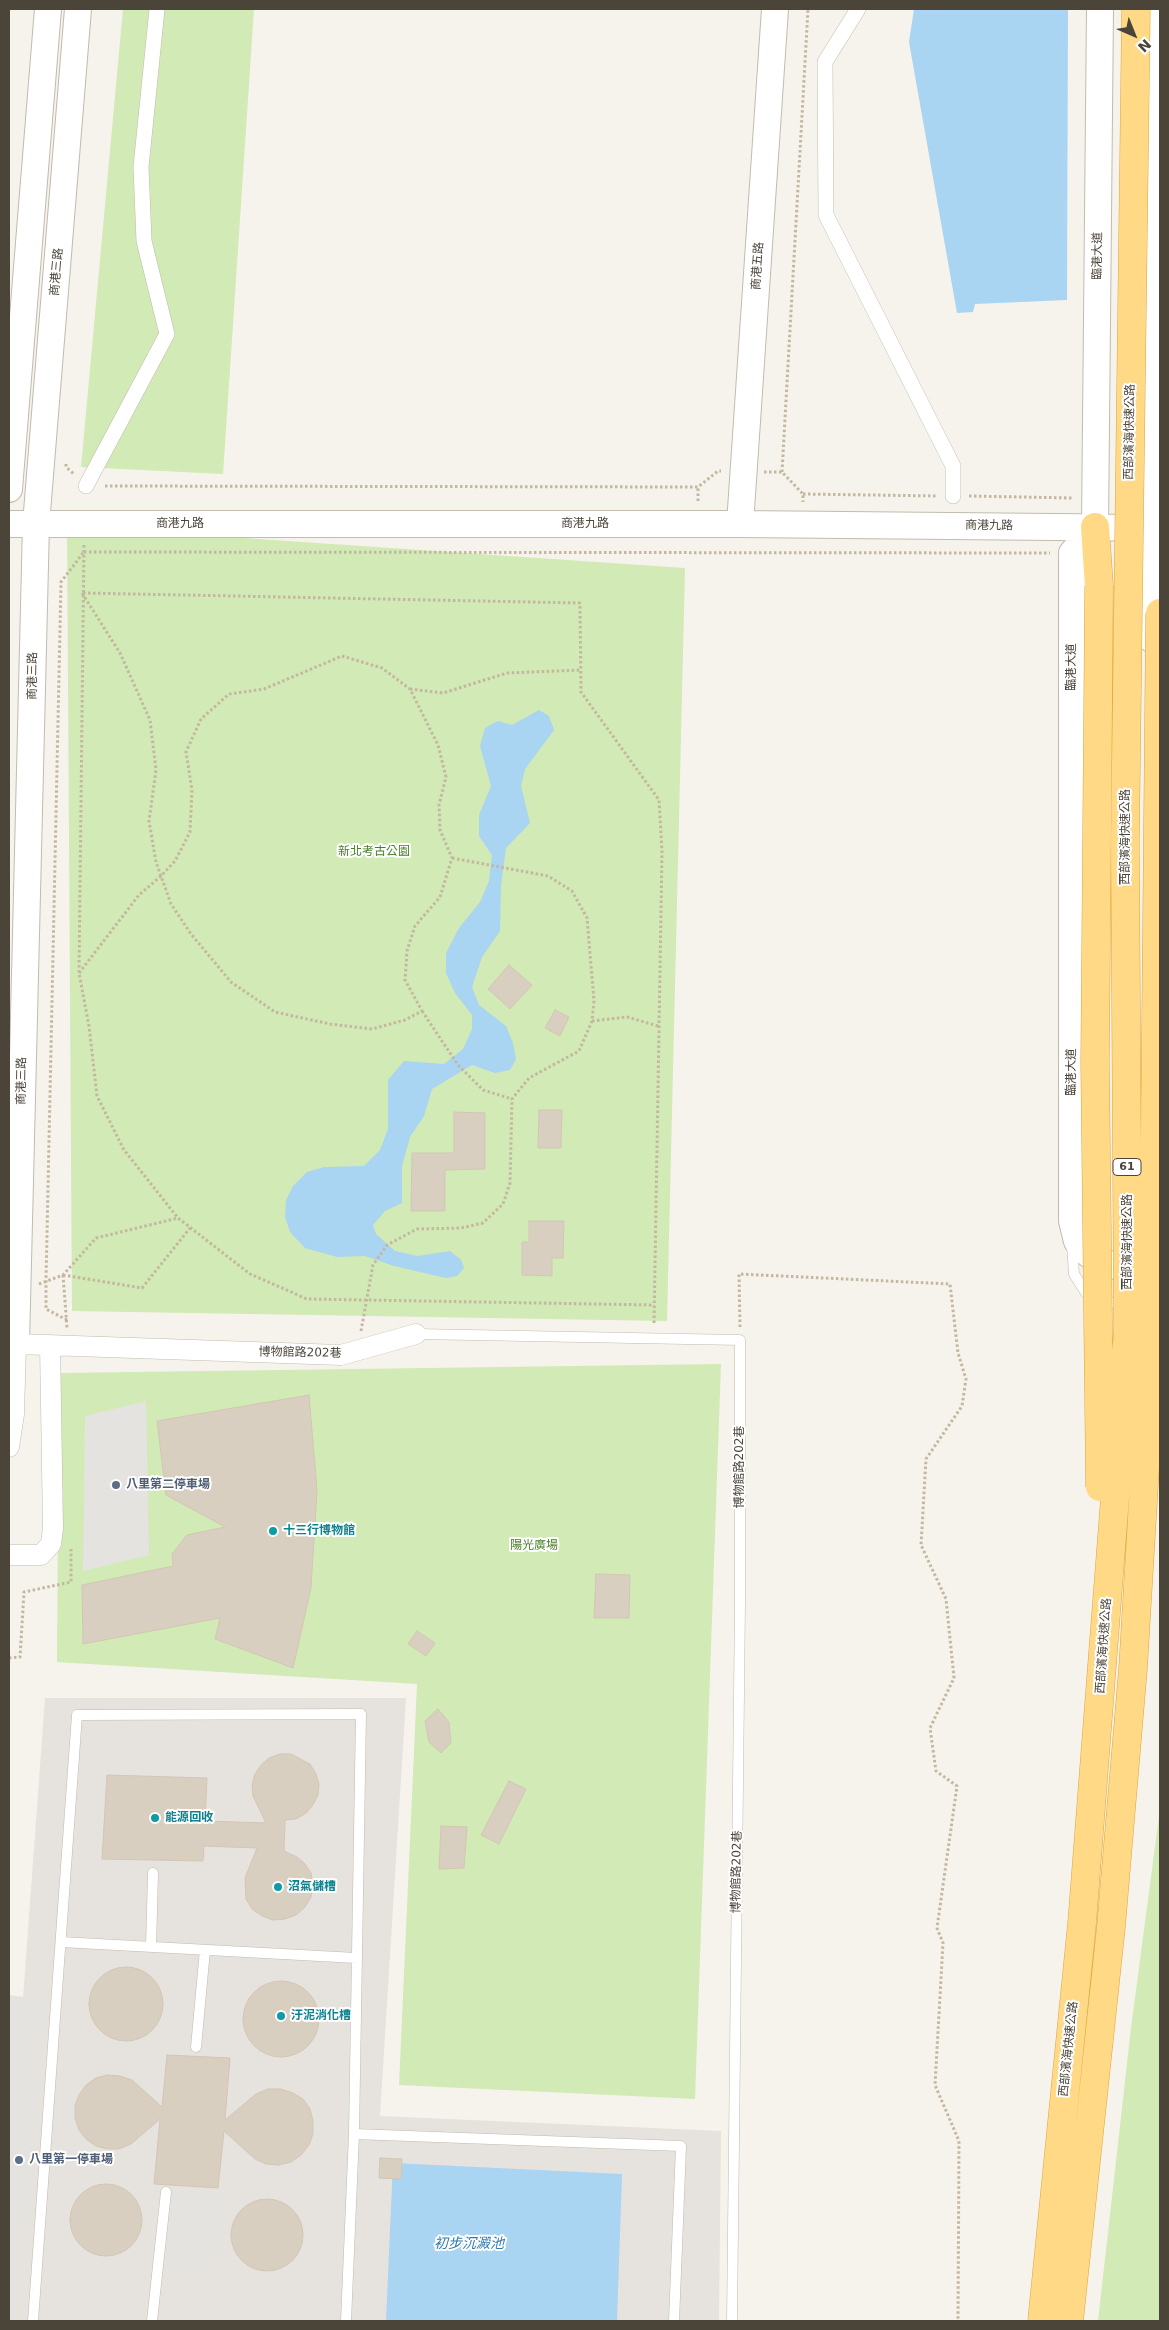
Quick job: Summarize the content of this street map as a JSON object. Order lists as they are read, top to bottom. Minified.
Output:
{"streets":{"highway":["西部濱海快速公路","61"],"street":["臨港大道","商港五路","商港三路","商港九路","博物館路202巷"]},"crossings":[["臨港大道","商港九路"],["商港五路","商港九路"],["商港三路","商港九路"],["商港三路","博物館路202巷"]],"water":["初步沉澱池"],"parks":["新北考古公園","陽光廣場"],"places":["八里第二停車場","十三行博物館","能源回收","沼氣儲槽","汙泥消化槽","八里第一停車場"],"north":"bottom right"}
